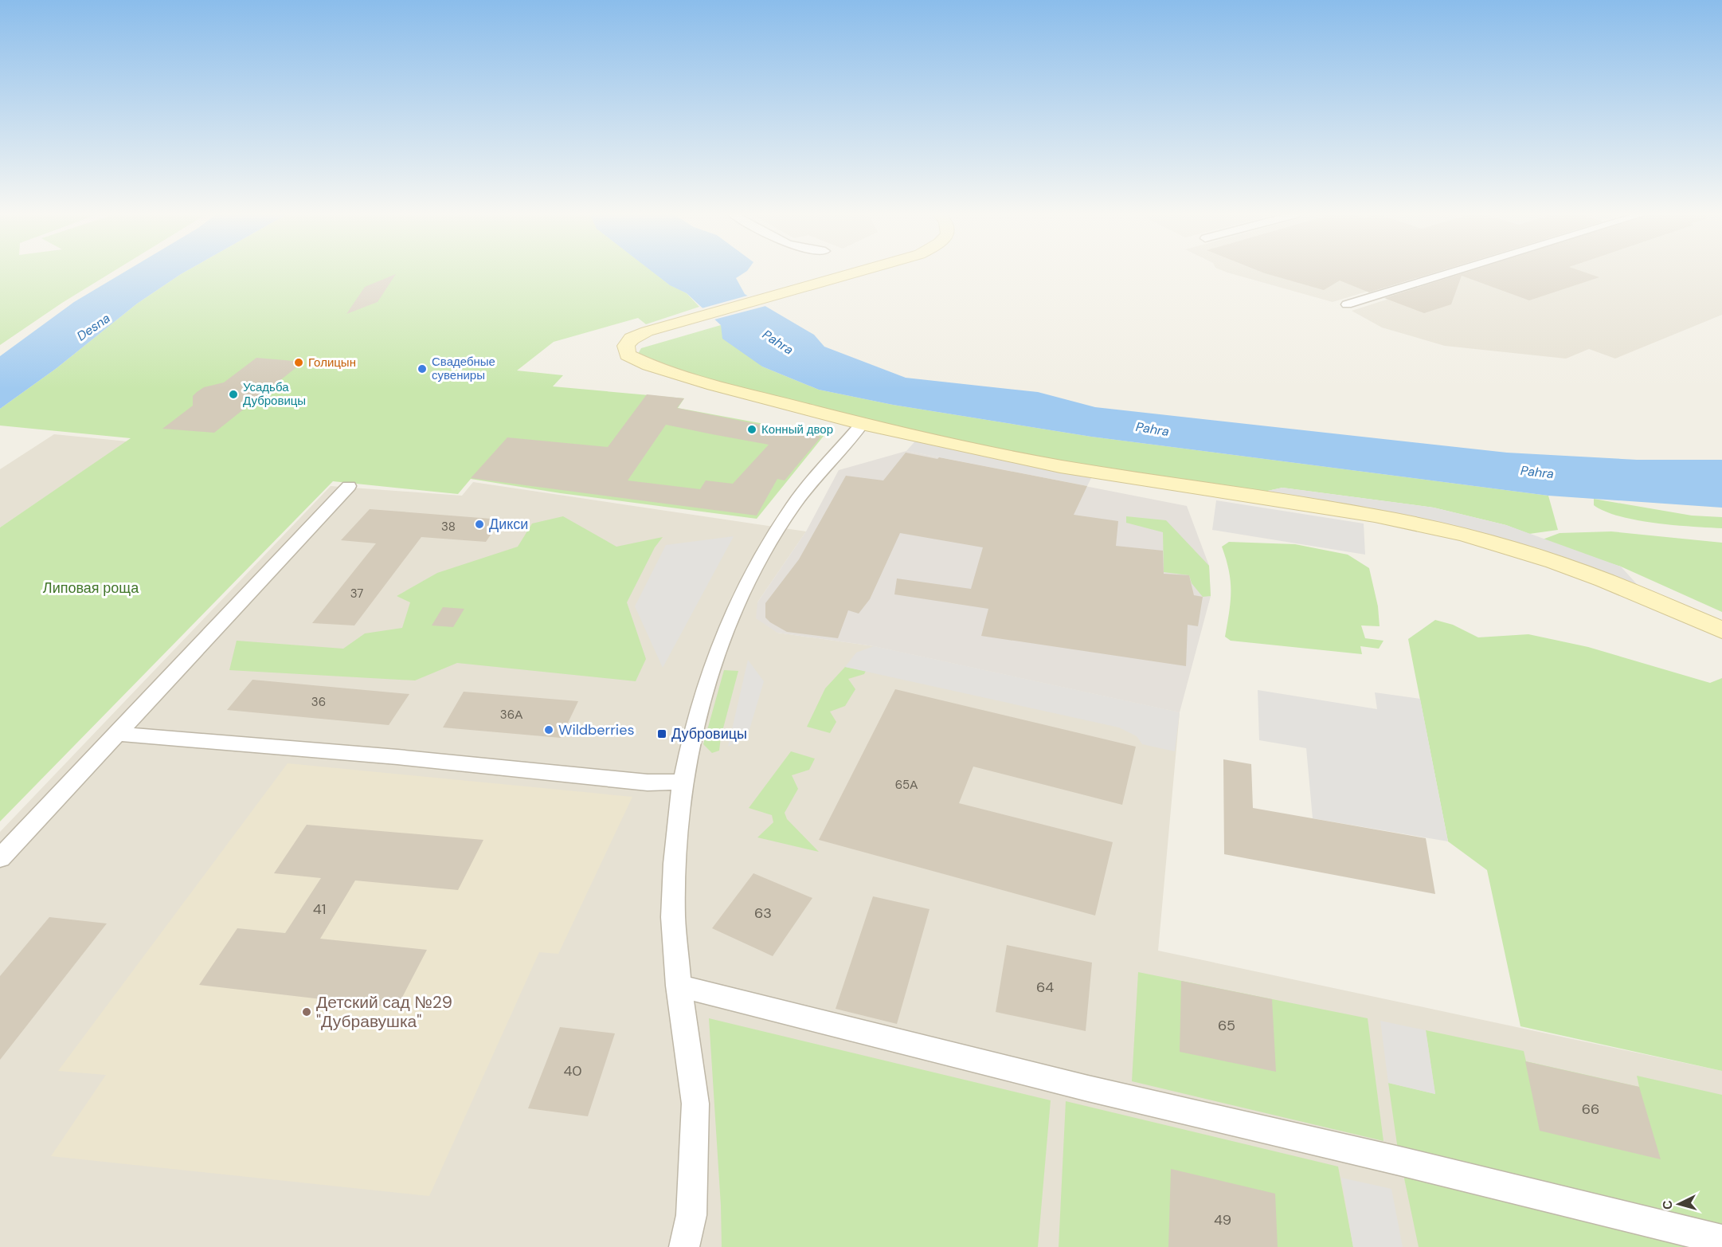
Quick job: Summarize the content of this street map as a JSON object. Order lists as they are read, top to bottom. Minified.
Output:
{"water":["Desna","Pahra"],"parks":["Липовая роща"],"places":{"other":["Голицын","Свадебные сувениры","Усадьба Дубровицы","Конный двор","Дикси","Wildberries","Детский сад №29 \"Дубравушка\""],"transit":["Дубровицы"]},"house_numbers":["38","37","36","36А","65А","41","63","64","65","40","66","49"],"north":"left"}
